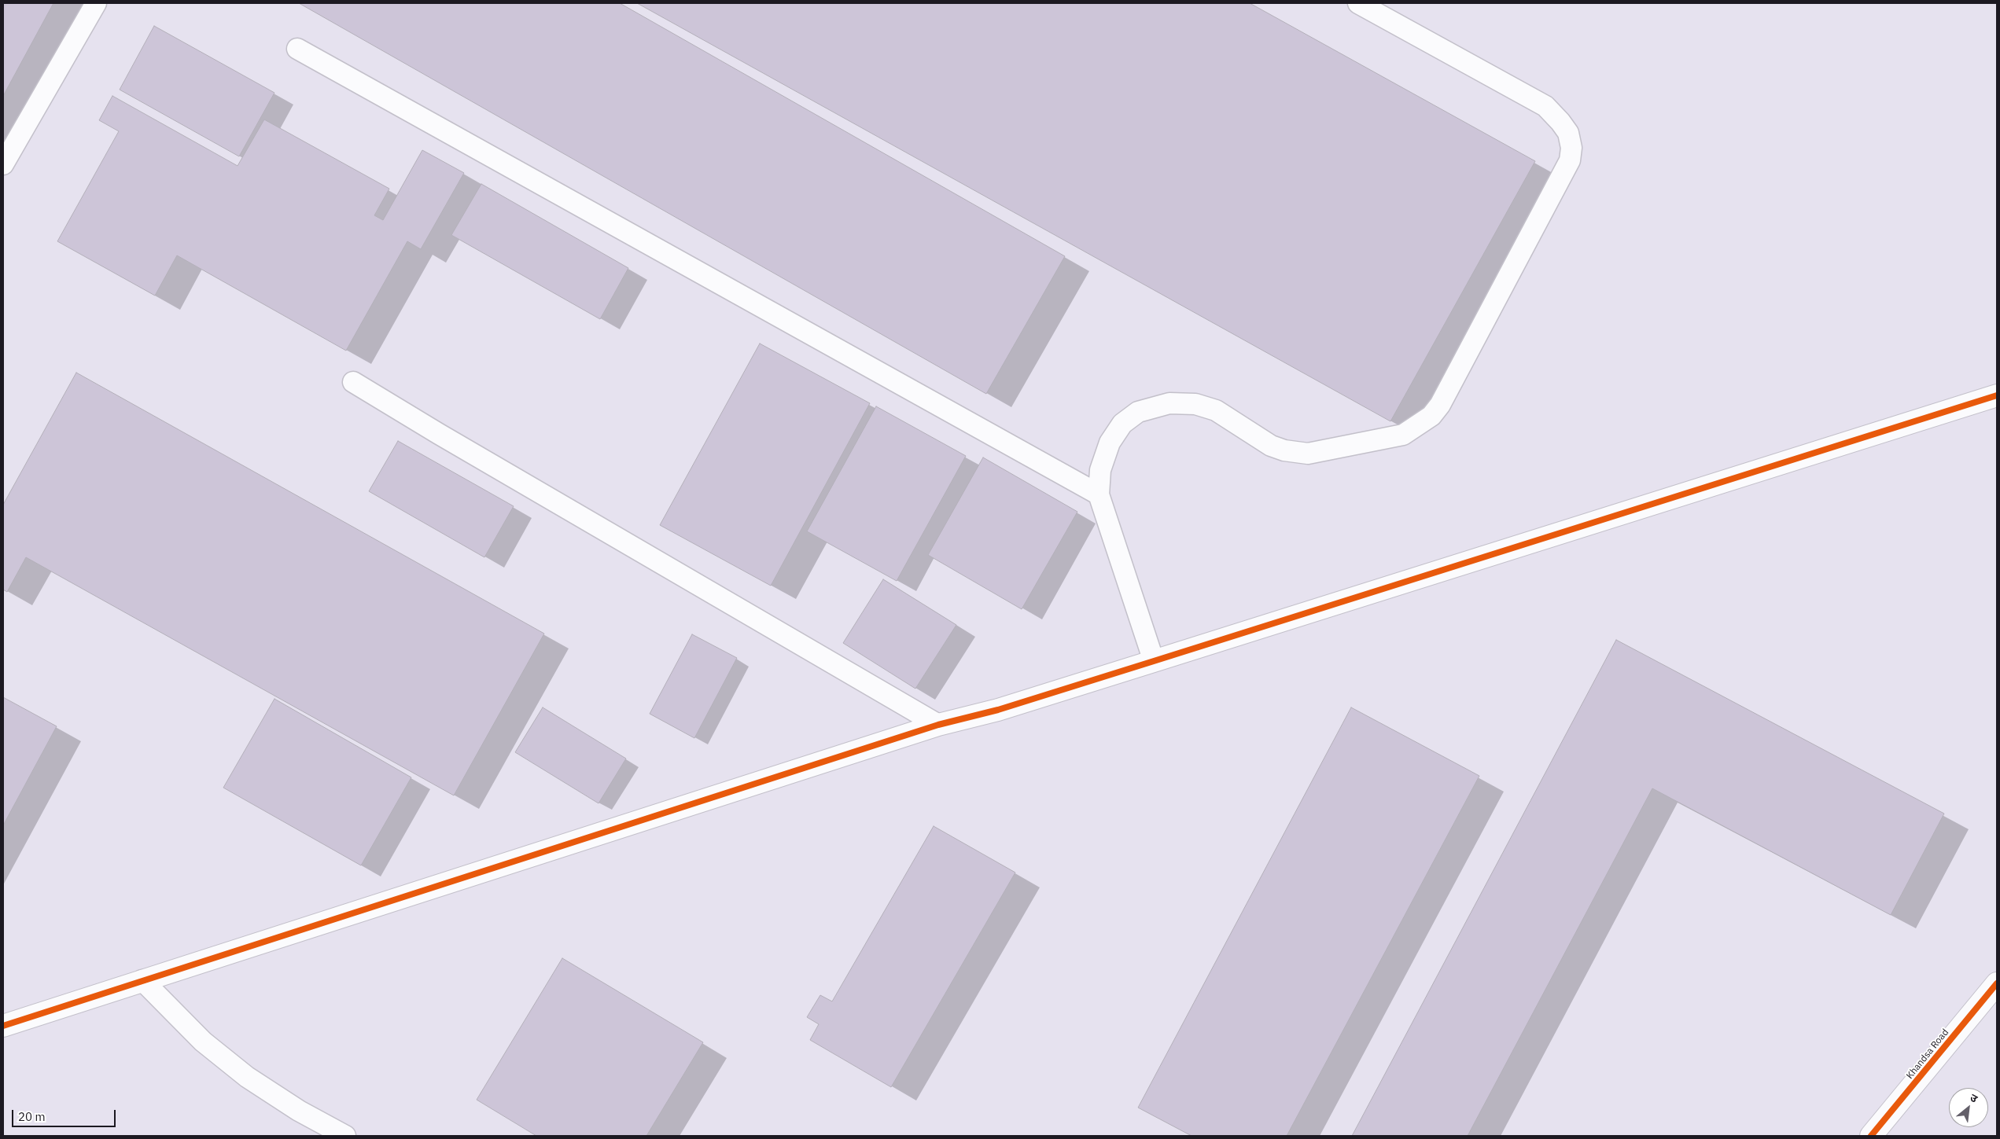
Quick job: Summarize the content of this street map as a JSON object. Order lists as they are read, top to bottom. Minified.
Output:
{"streets":{"street":["Khandsa Road"]},"scale_bar":"20 m","north":"top right"}
